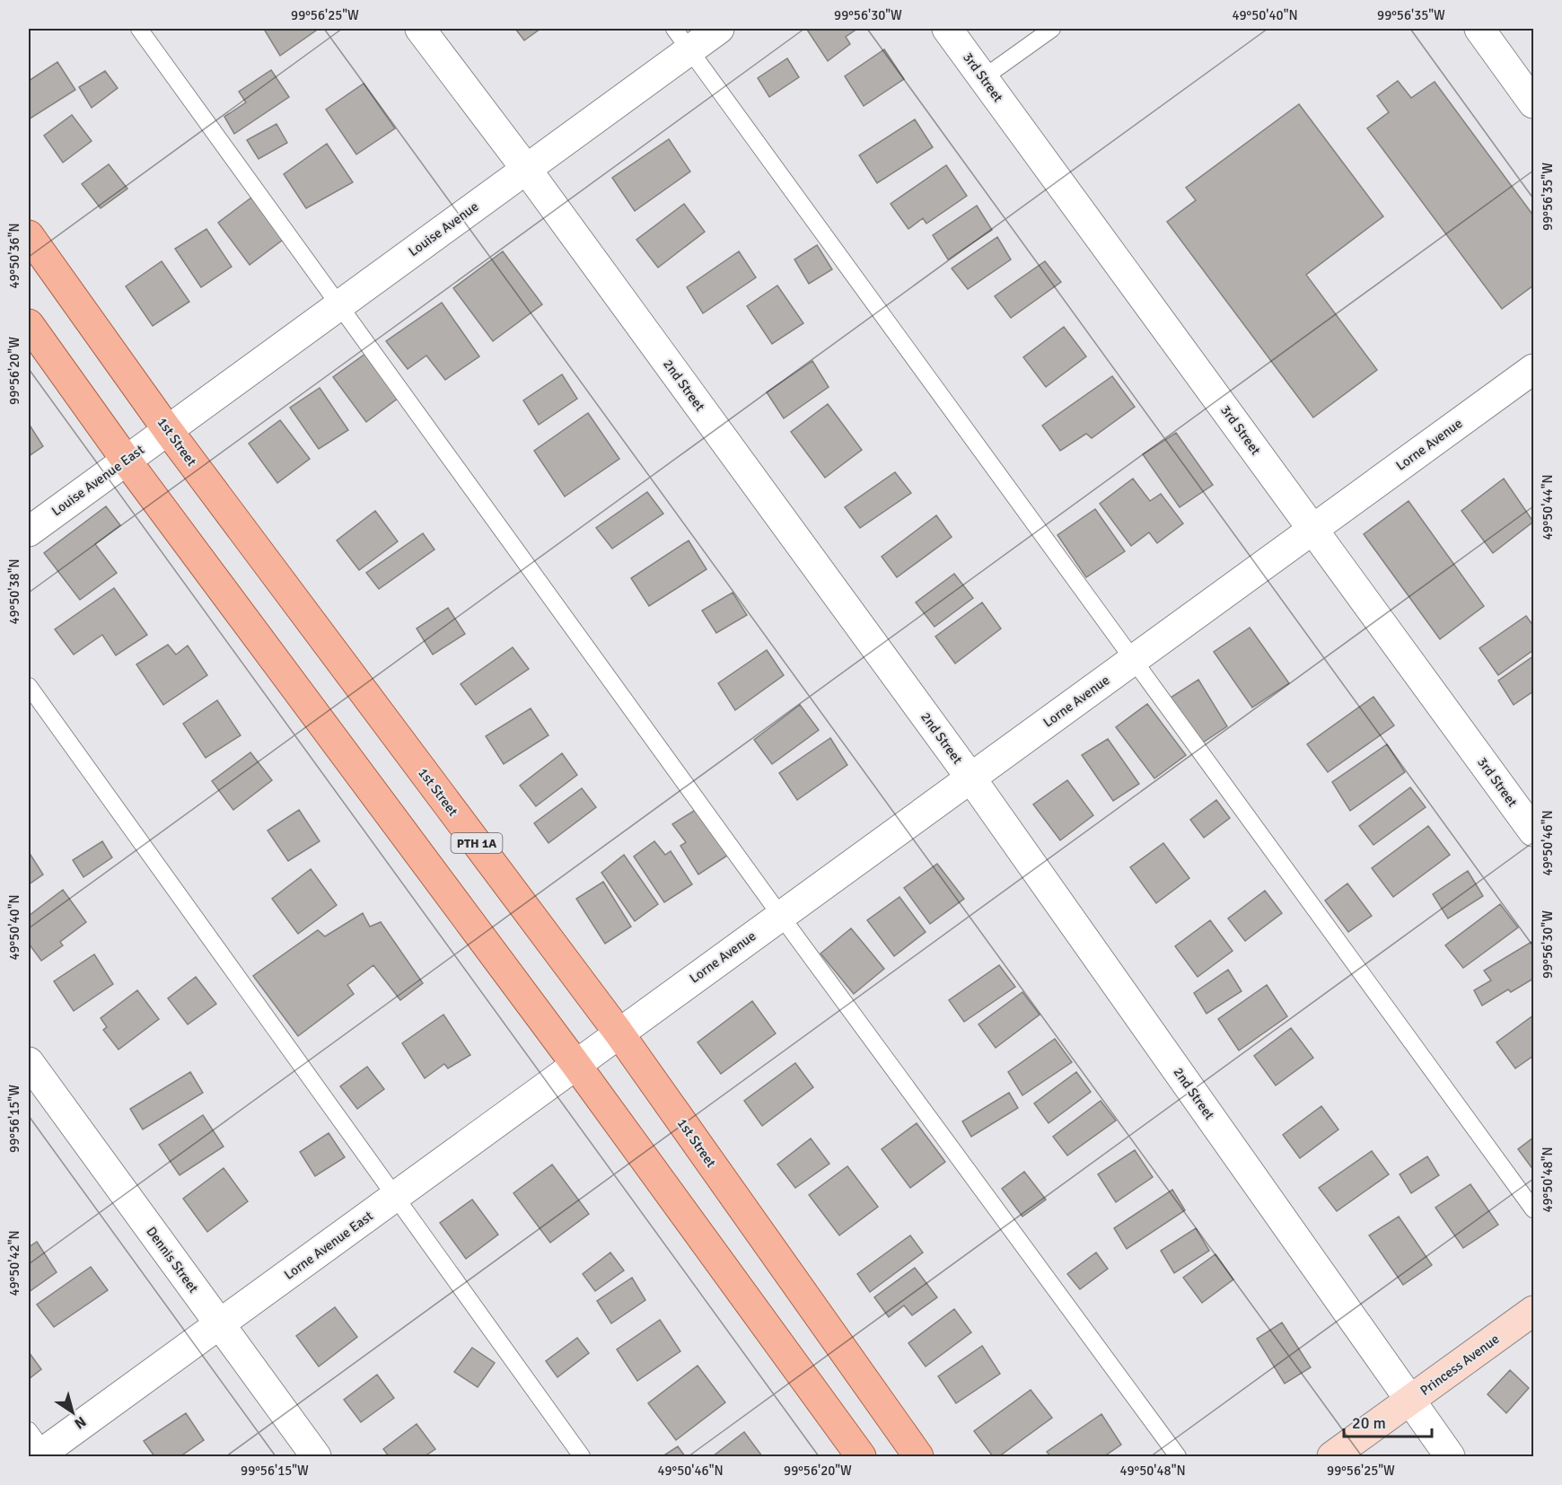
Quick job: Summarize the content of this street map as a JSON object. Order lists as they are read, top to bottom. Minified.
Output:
{"streets":{"main road":["1st Street","PTH 1A"],"street":["3rd Street","Louise Avenue","2nd Street","Lorne Avenue","Louise Avenue East","Lorne Avenue East","Dennis Street","Princess Avenue"]},"crossings":[["3rd Street","Lorne Avenue"],["Louise Avenue","2nd Street"],["Louise Avenue","1st Street"],["Louise Avenue","Louise Avenue East"],["2nd Street","Lorne Avenue"],["2nd Street","Princess Avenue"],["1st Street","Lorne Avenue"],["1st Street","Louise Avenue East"],["1st Street","Lorne Avenue East"],["Lorne Avenue","Lorne Avenue East"],["Lorne Avenue East","Dennis Street"]],"scale_bar":"20 m","north":"bottom right","coordinates":["99°56'25\"W","99°56'30\"W","49°50'40\"N","99°56'35\"W","49°50'36\"N","99°56'20\"W","49°50'44\"N","49°50'38\"N","49°50'46\"N","99°56'15\"W","49°50'48\"N","49°50'42\"N"]}
